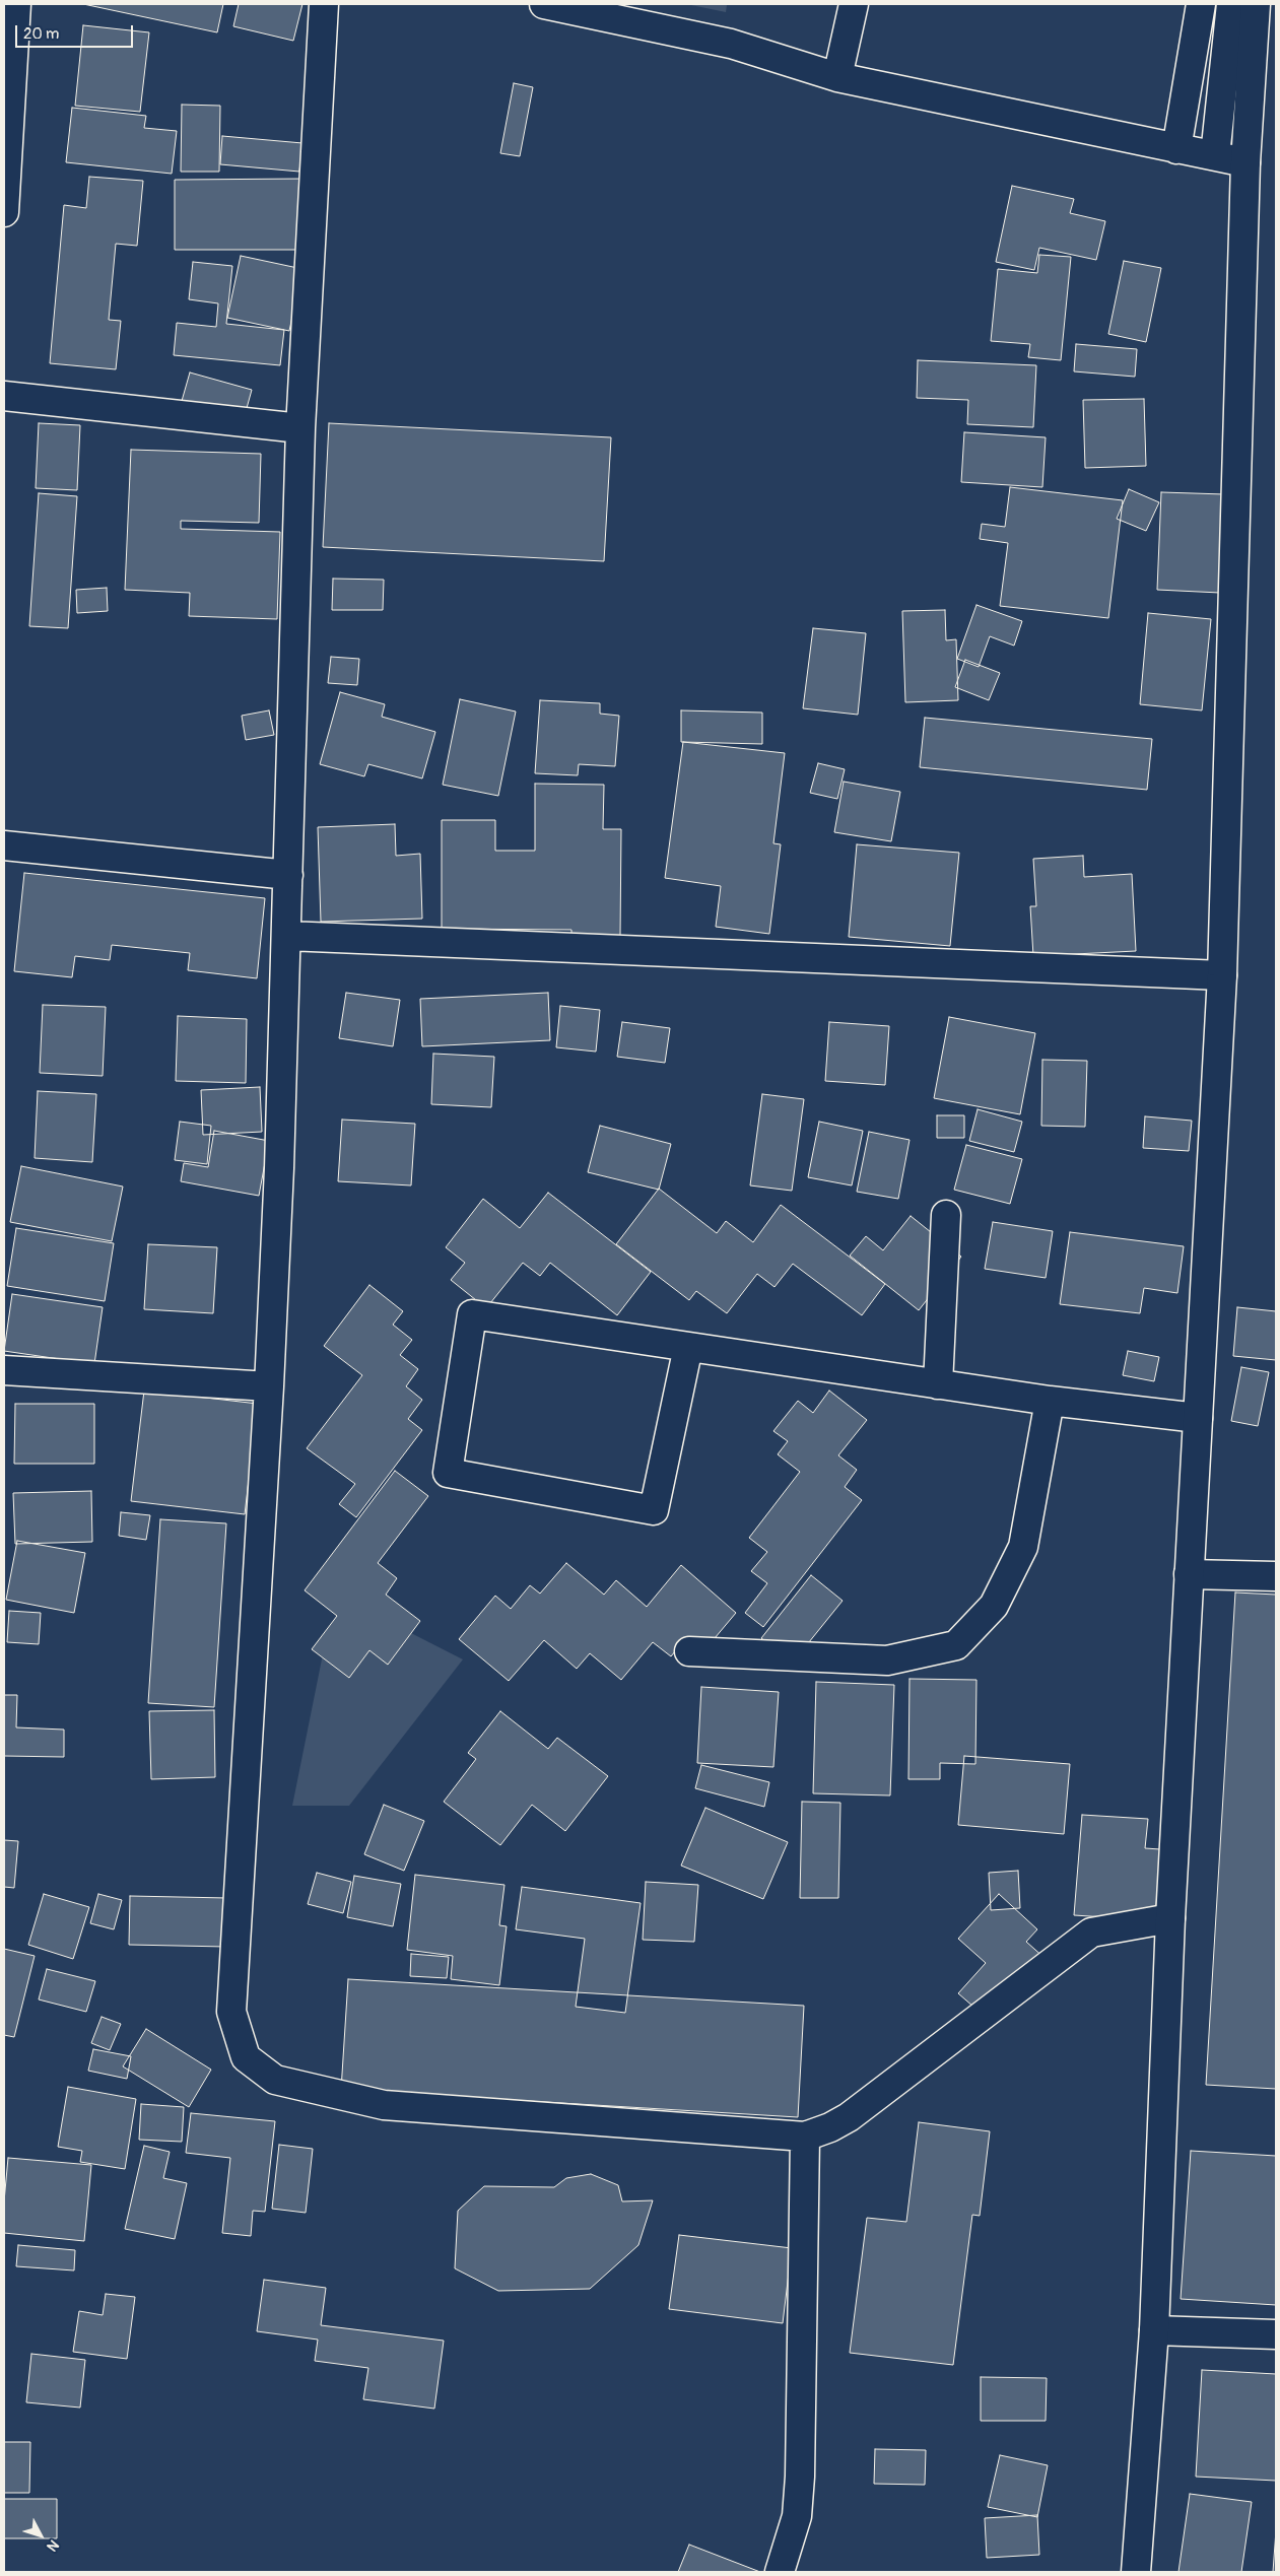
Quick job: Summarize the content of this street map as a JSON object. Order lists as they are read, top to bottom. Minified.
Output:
{"scale_bar":"20 m","north":"bottom right"}
